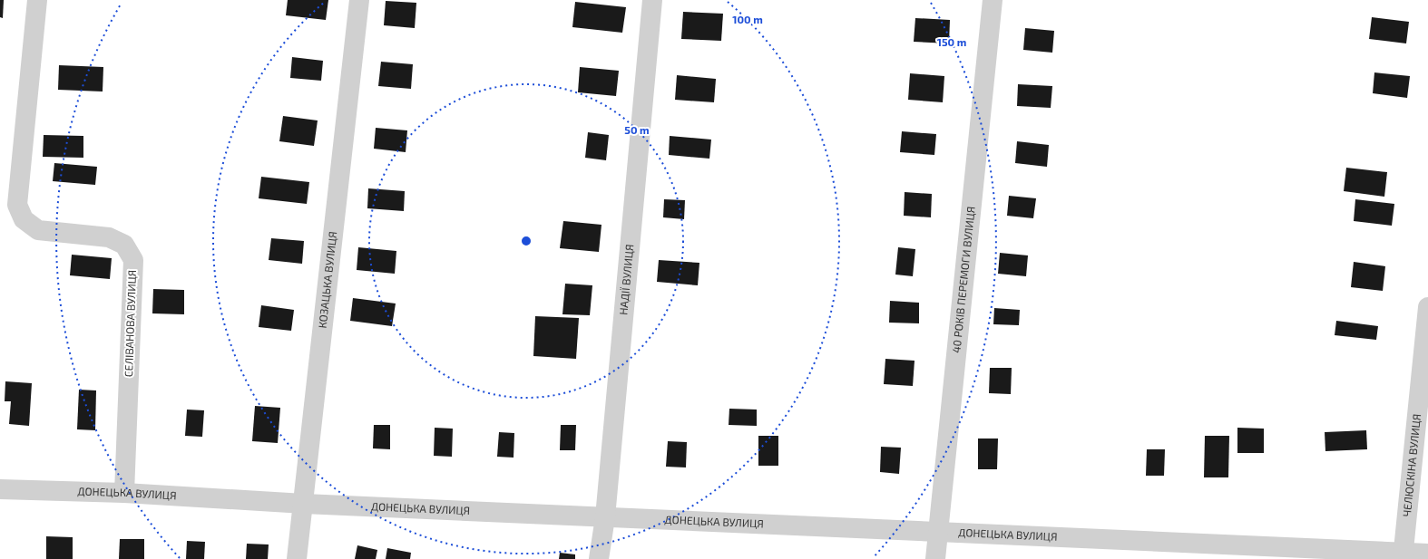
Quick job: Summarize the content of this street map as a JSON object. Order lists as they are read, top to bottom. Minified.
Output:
{"streets":{"street":["КОЗАЦЬКА ВУЛИЦЯ","НАДІЇ ВУЛИЦЯ","40 РОКІВ ПЕРЕМОГИ ВУЛИЦЯ","СЕЛІВАНОВА ВУЛИЦЯ","ЧЕЛЮСКІНА ВУЛИЦЯ","ДОНЕЦЬКА ВУЛИЦЯ"]},"crossings":[["КОЗАЦЬКА ВУЛИЦЯ","ДОНЕЦЬКА ВУЛИЦЯ"],["НАДІЇ ВУЛИЦЯ","ДОНЕЦЬКА ВУЛИЦЯ"],["40 РОКІВ ПЕРЕМОГИ ВУЛИЦЯ","ДОНЕЦЬКА ВУЛИЦЯ"],["СЕЛІВАНОВА ВУЛИЦЯ","ДОНЕЦЬКА ВУЛИЦЯ"],["ЧЕЛЮСКІНА ВУЛИЦЯ","ДОНЕЦЬКА ВУЛИЦЯ"]],"rings":["100 m","150 m","50 m"]}
